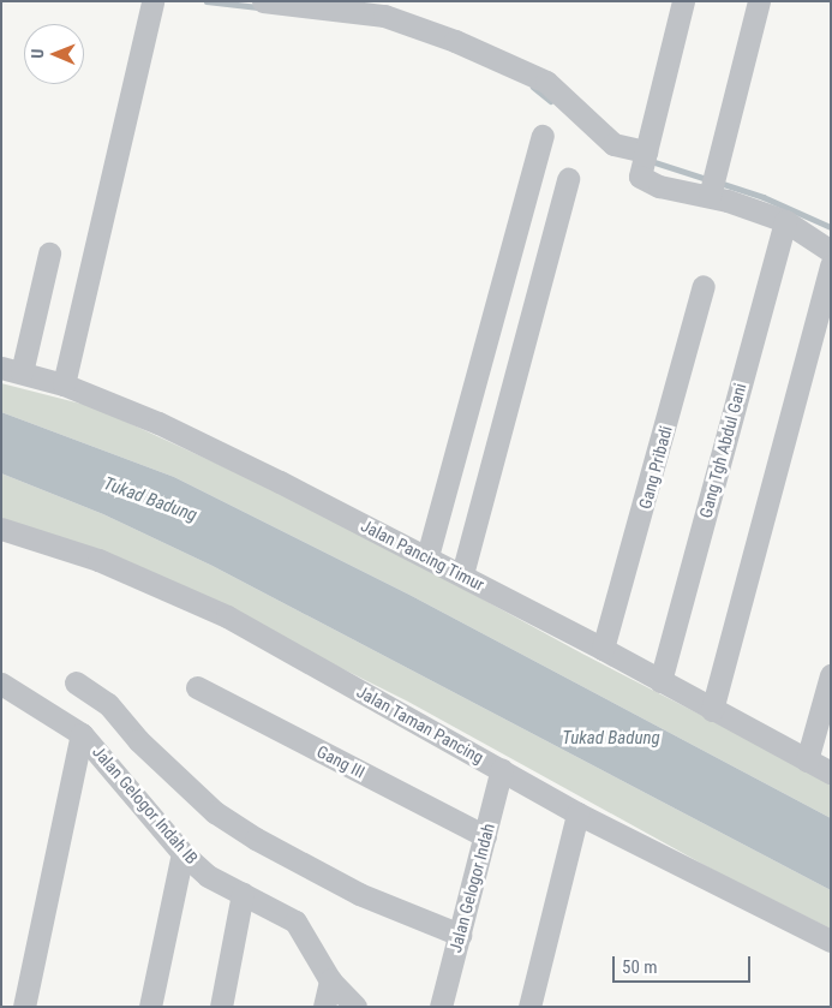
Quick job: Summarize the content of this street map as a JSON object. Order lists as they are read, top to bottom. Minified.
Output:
{"streets":{"street":["Gang Tgh Abdul Gani","Gang Pribadi","Jalan Pancing Timur","Jalan Taman Pancing","Gang III","Jalan Gelogor Indah IB","Jalan Gelogor Indah"]},"crossings":[["Gang Tgh Abdul Gani","Jalan Pancing Timur"],["Gang Pribadi","Jalan Pancing Timur"],["Jalan Taman Pancing","Jalan Gelogor Indah"],["Gang III","Jalan Gelogor Indah"]],"water":["Tukad Badung"],"scale_bar":"50 m","north":"left"}
